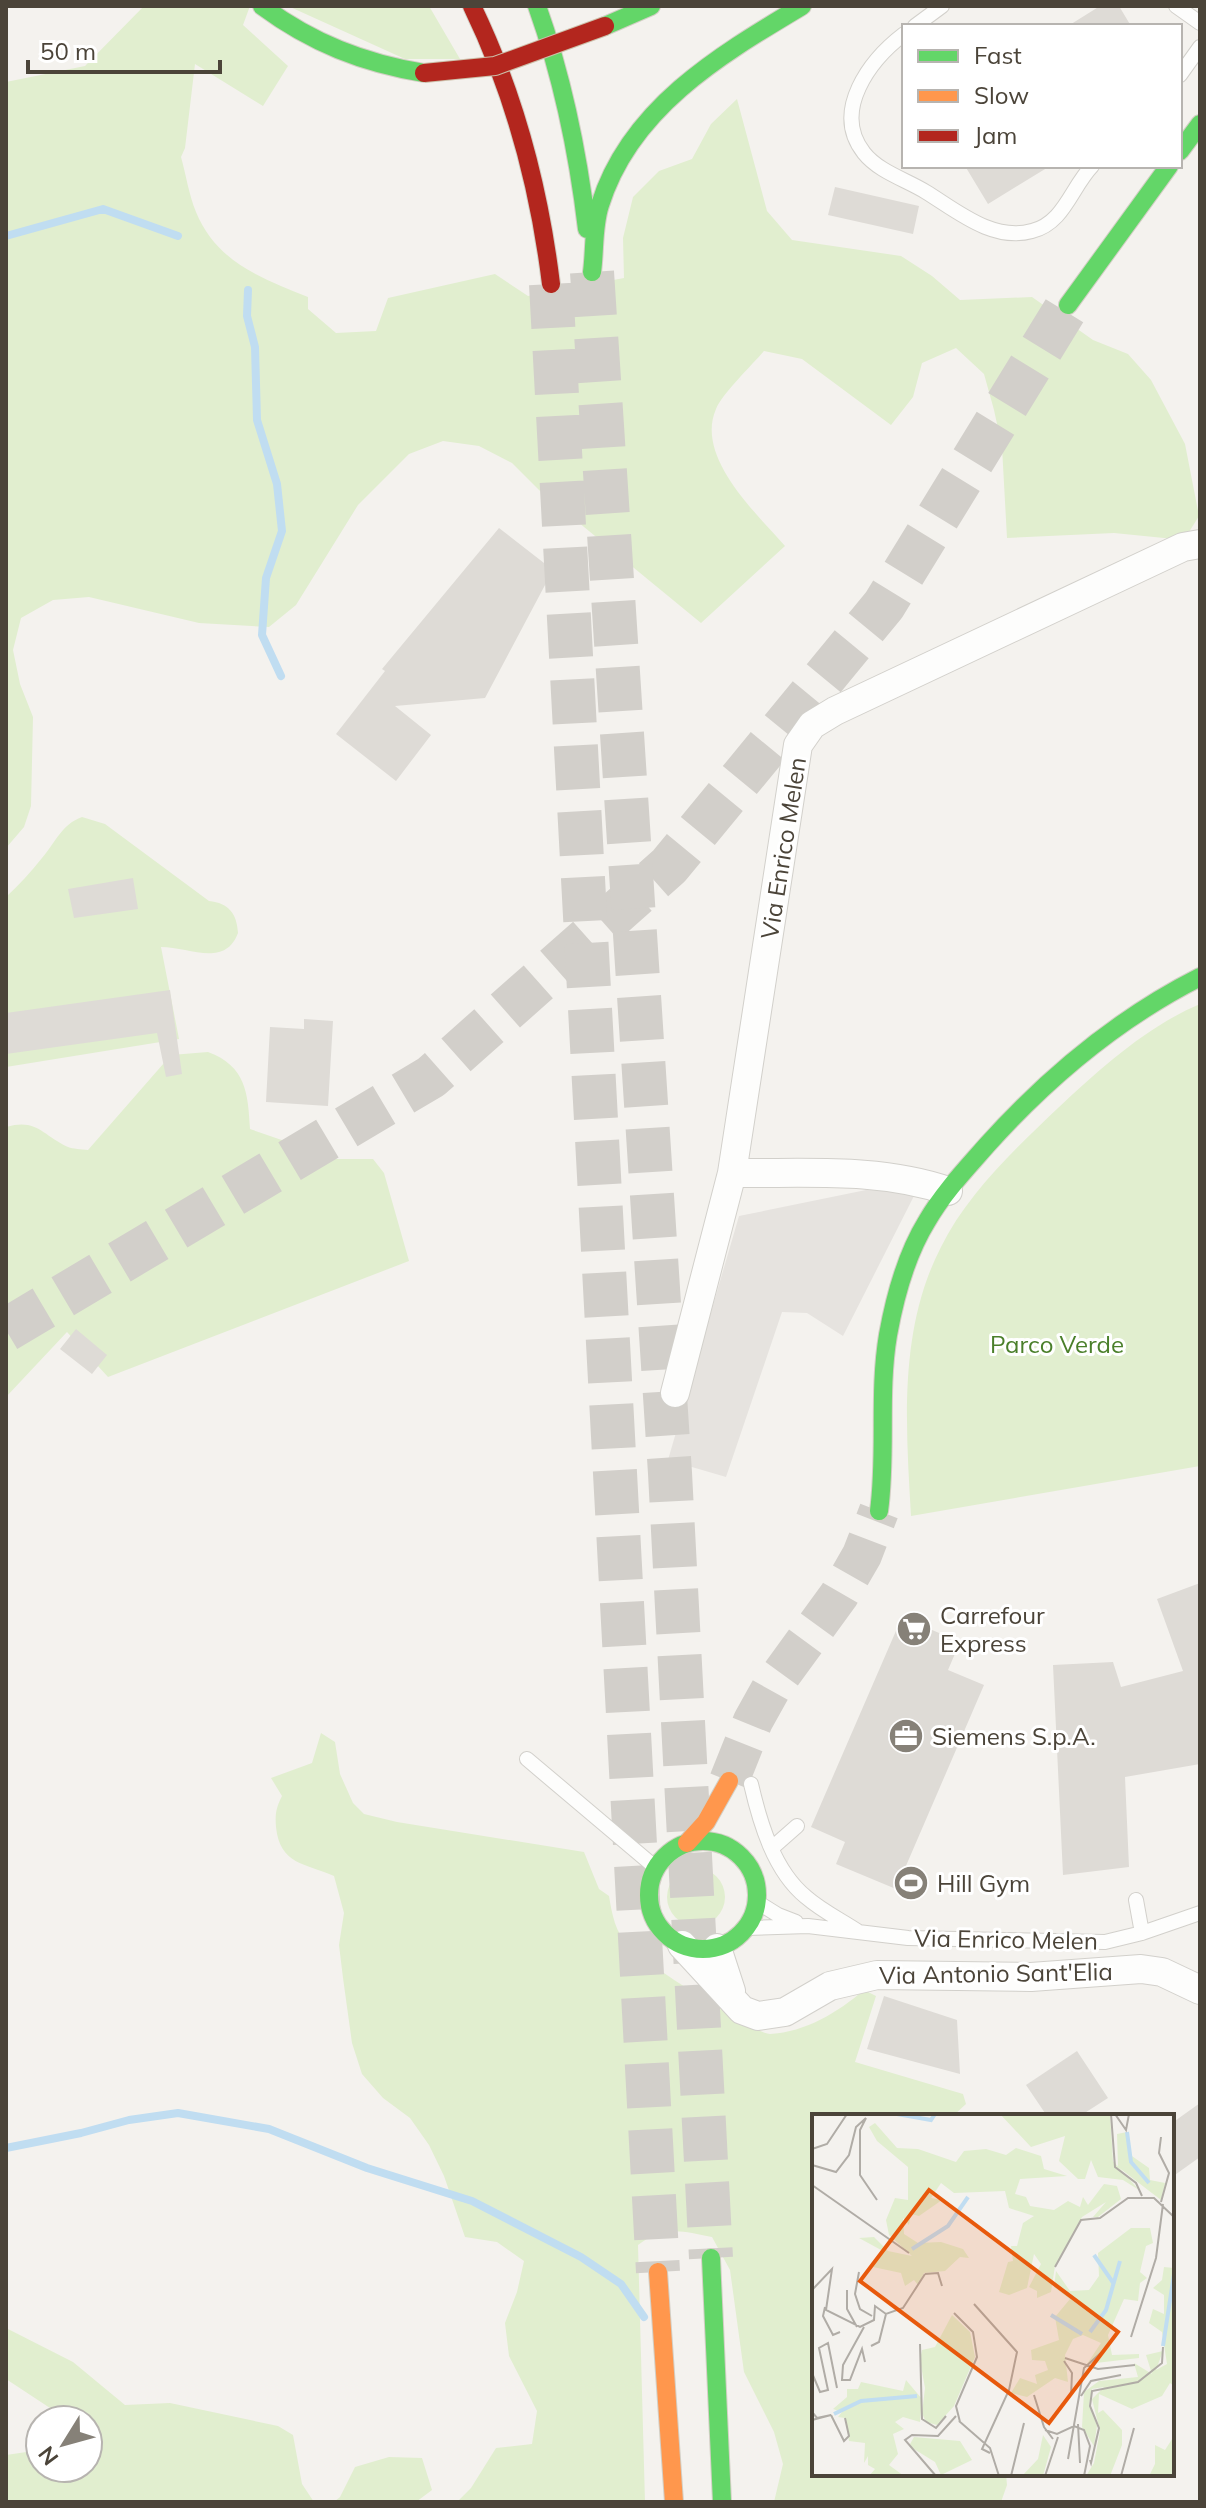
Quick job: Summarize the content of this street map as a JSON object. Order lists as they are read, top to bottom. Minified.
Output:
{"streets":{"street":["Via Enrico Melen","Via Antonio Sant'Elia"]},"crossings":[["Via Enrico Melen","Via Antonio Sant'Elia"]],"parks":["Parco Verde"],"places":{"supermarket":["Carrefour Express"],"office":["Siemens S.p.A."],"sports":["Hill Gym"]},"legend":["Fast","Slow","Jam"],"scale_bar":"50 m","north":"bottom left"}
